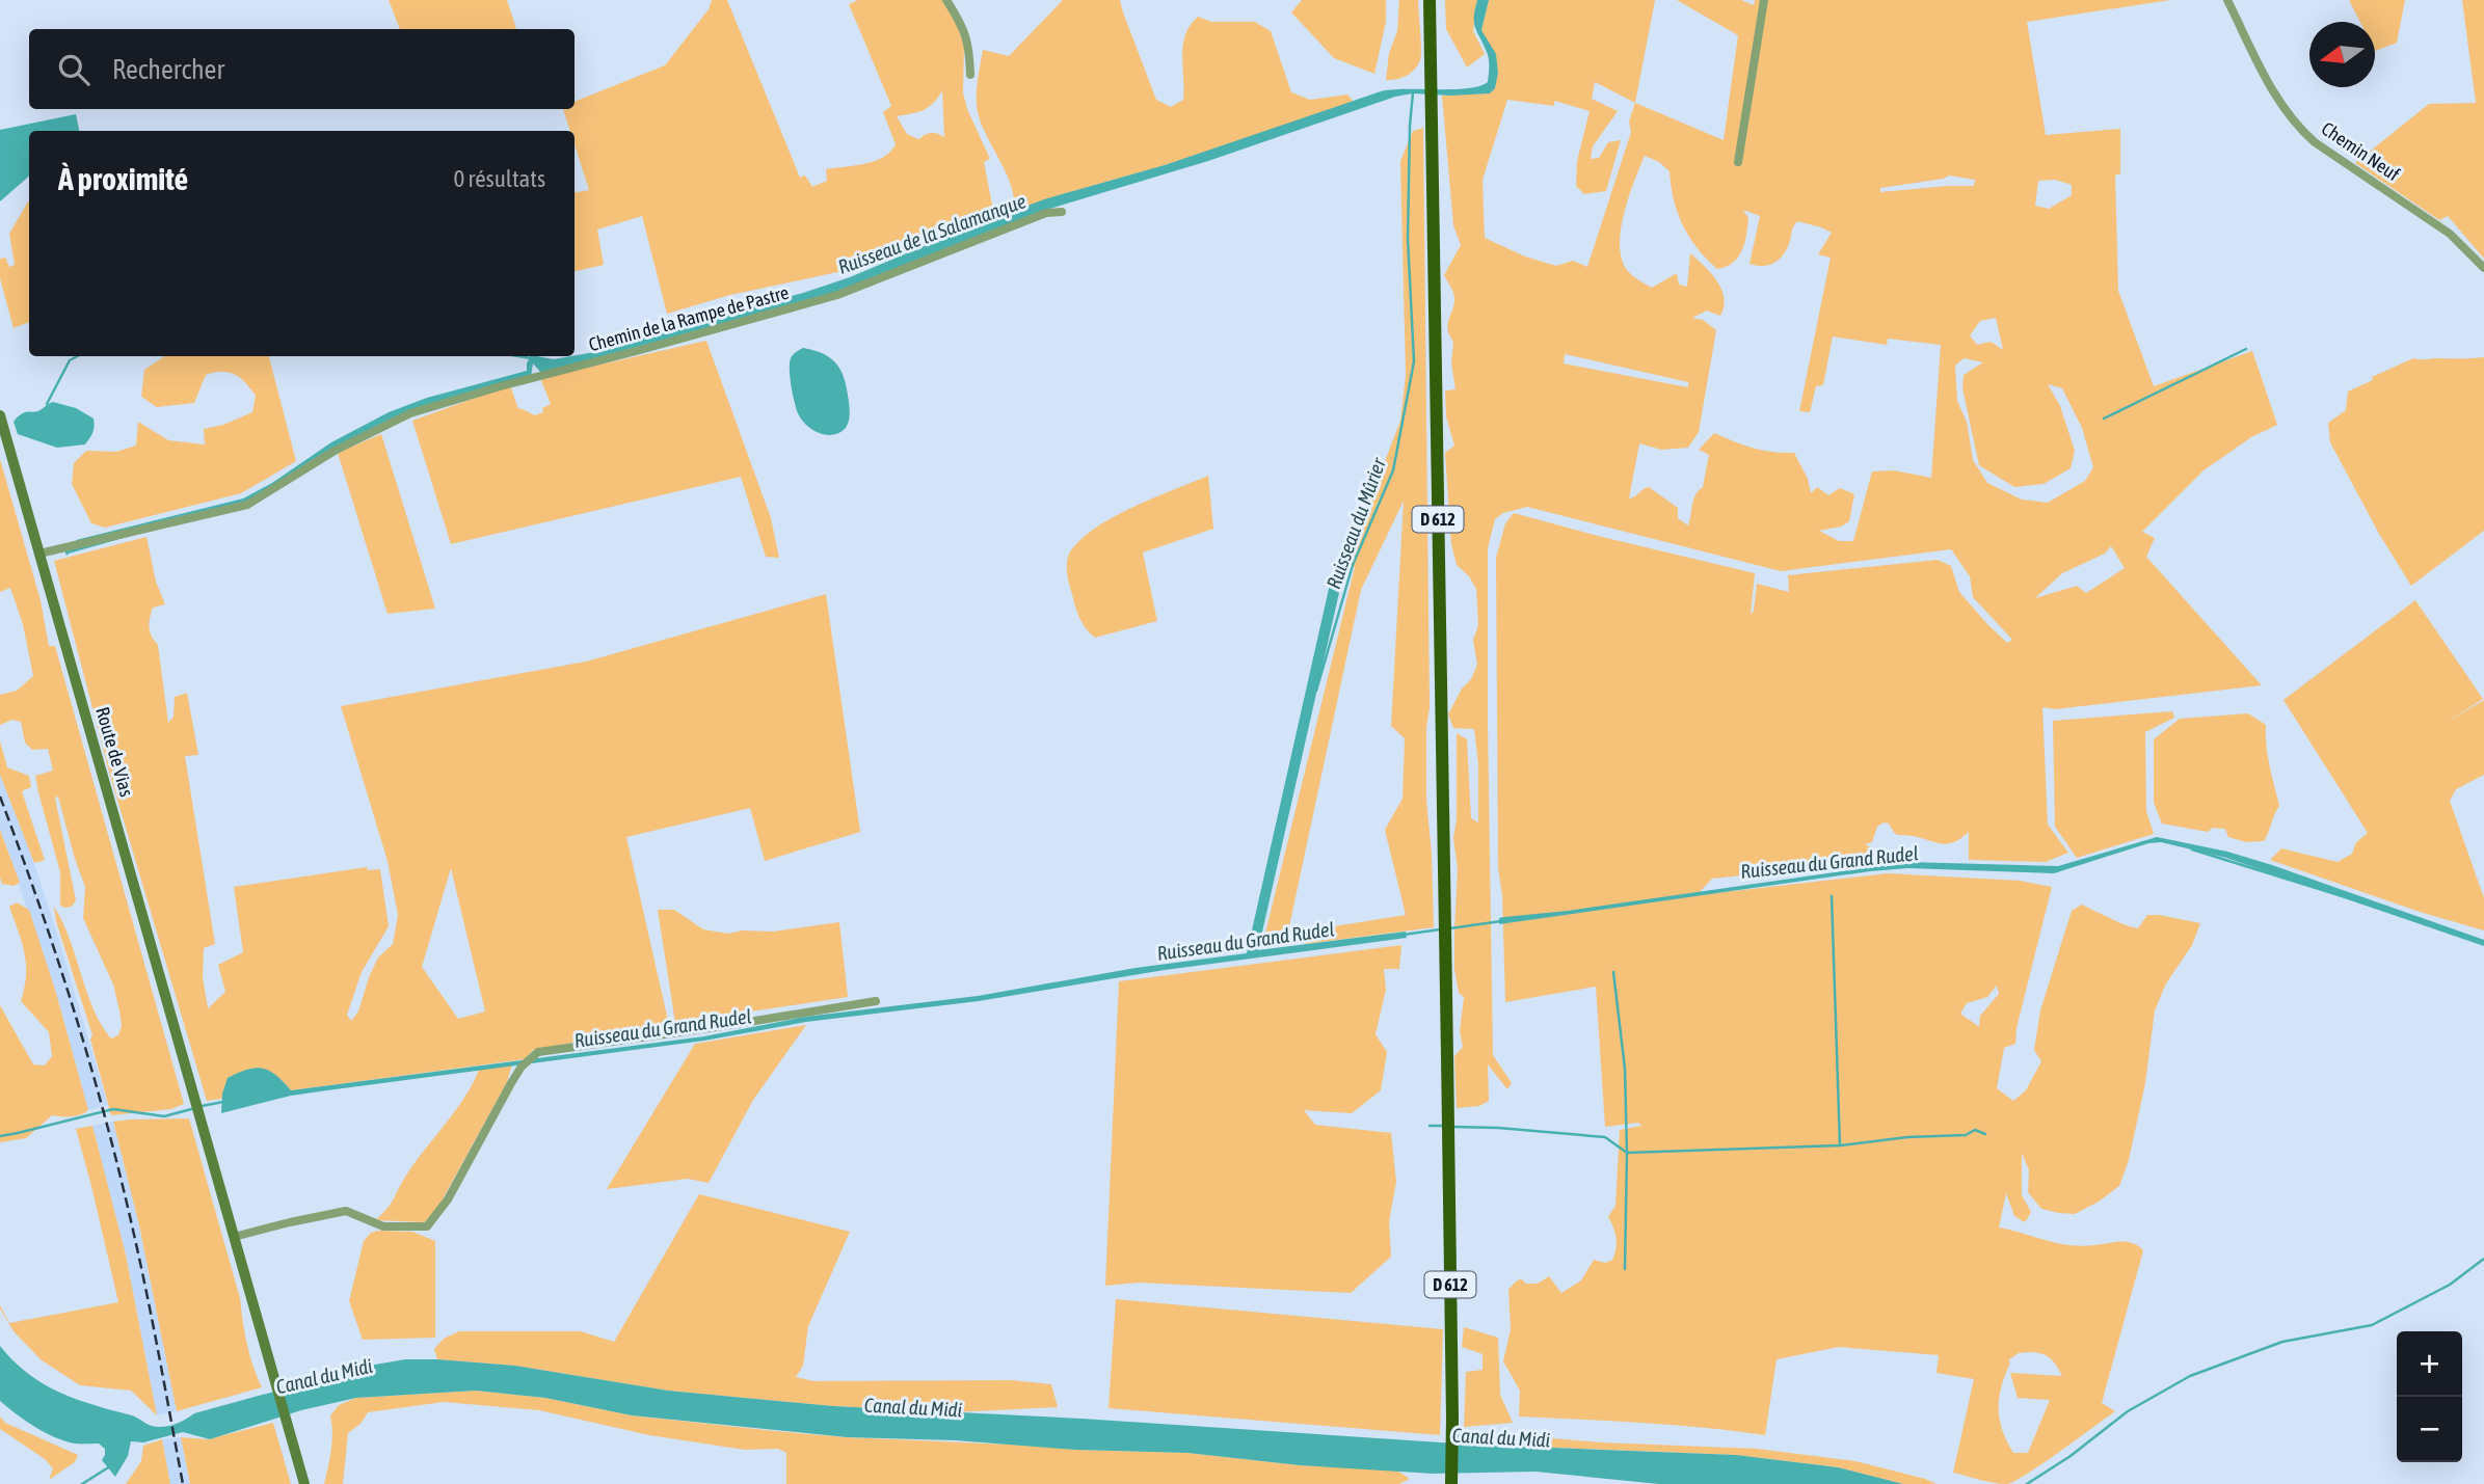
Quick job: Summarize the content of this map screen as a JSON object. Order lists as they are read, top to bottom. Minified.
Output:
{"streets":{"highway":["D 612"],"main road":["Route de Vias"],"street":["Chemin Neuf","Chemin de la Rampe de Pastre"]},"crossings":[["Chemin de la Rampe de Pastre","Route de Vias"]],"water":["Ruisseau de la Salamanque","Ruisseau du Mûrier","Ruisseau du Grand Rudel","Canal du Midi"],"north":"left","page":{"search":"Rechercher","heading":["À proximité","0 résultats"],"map_buttons":["+","−"]}}
